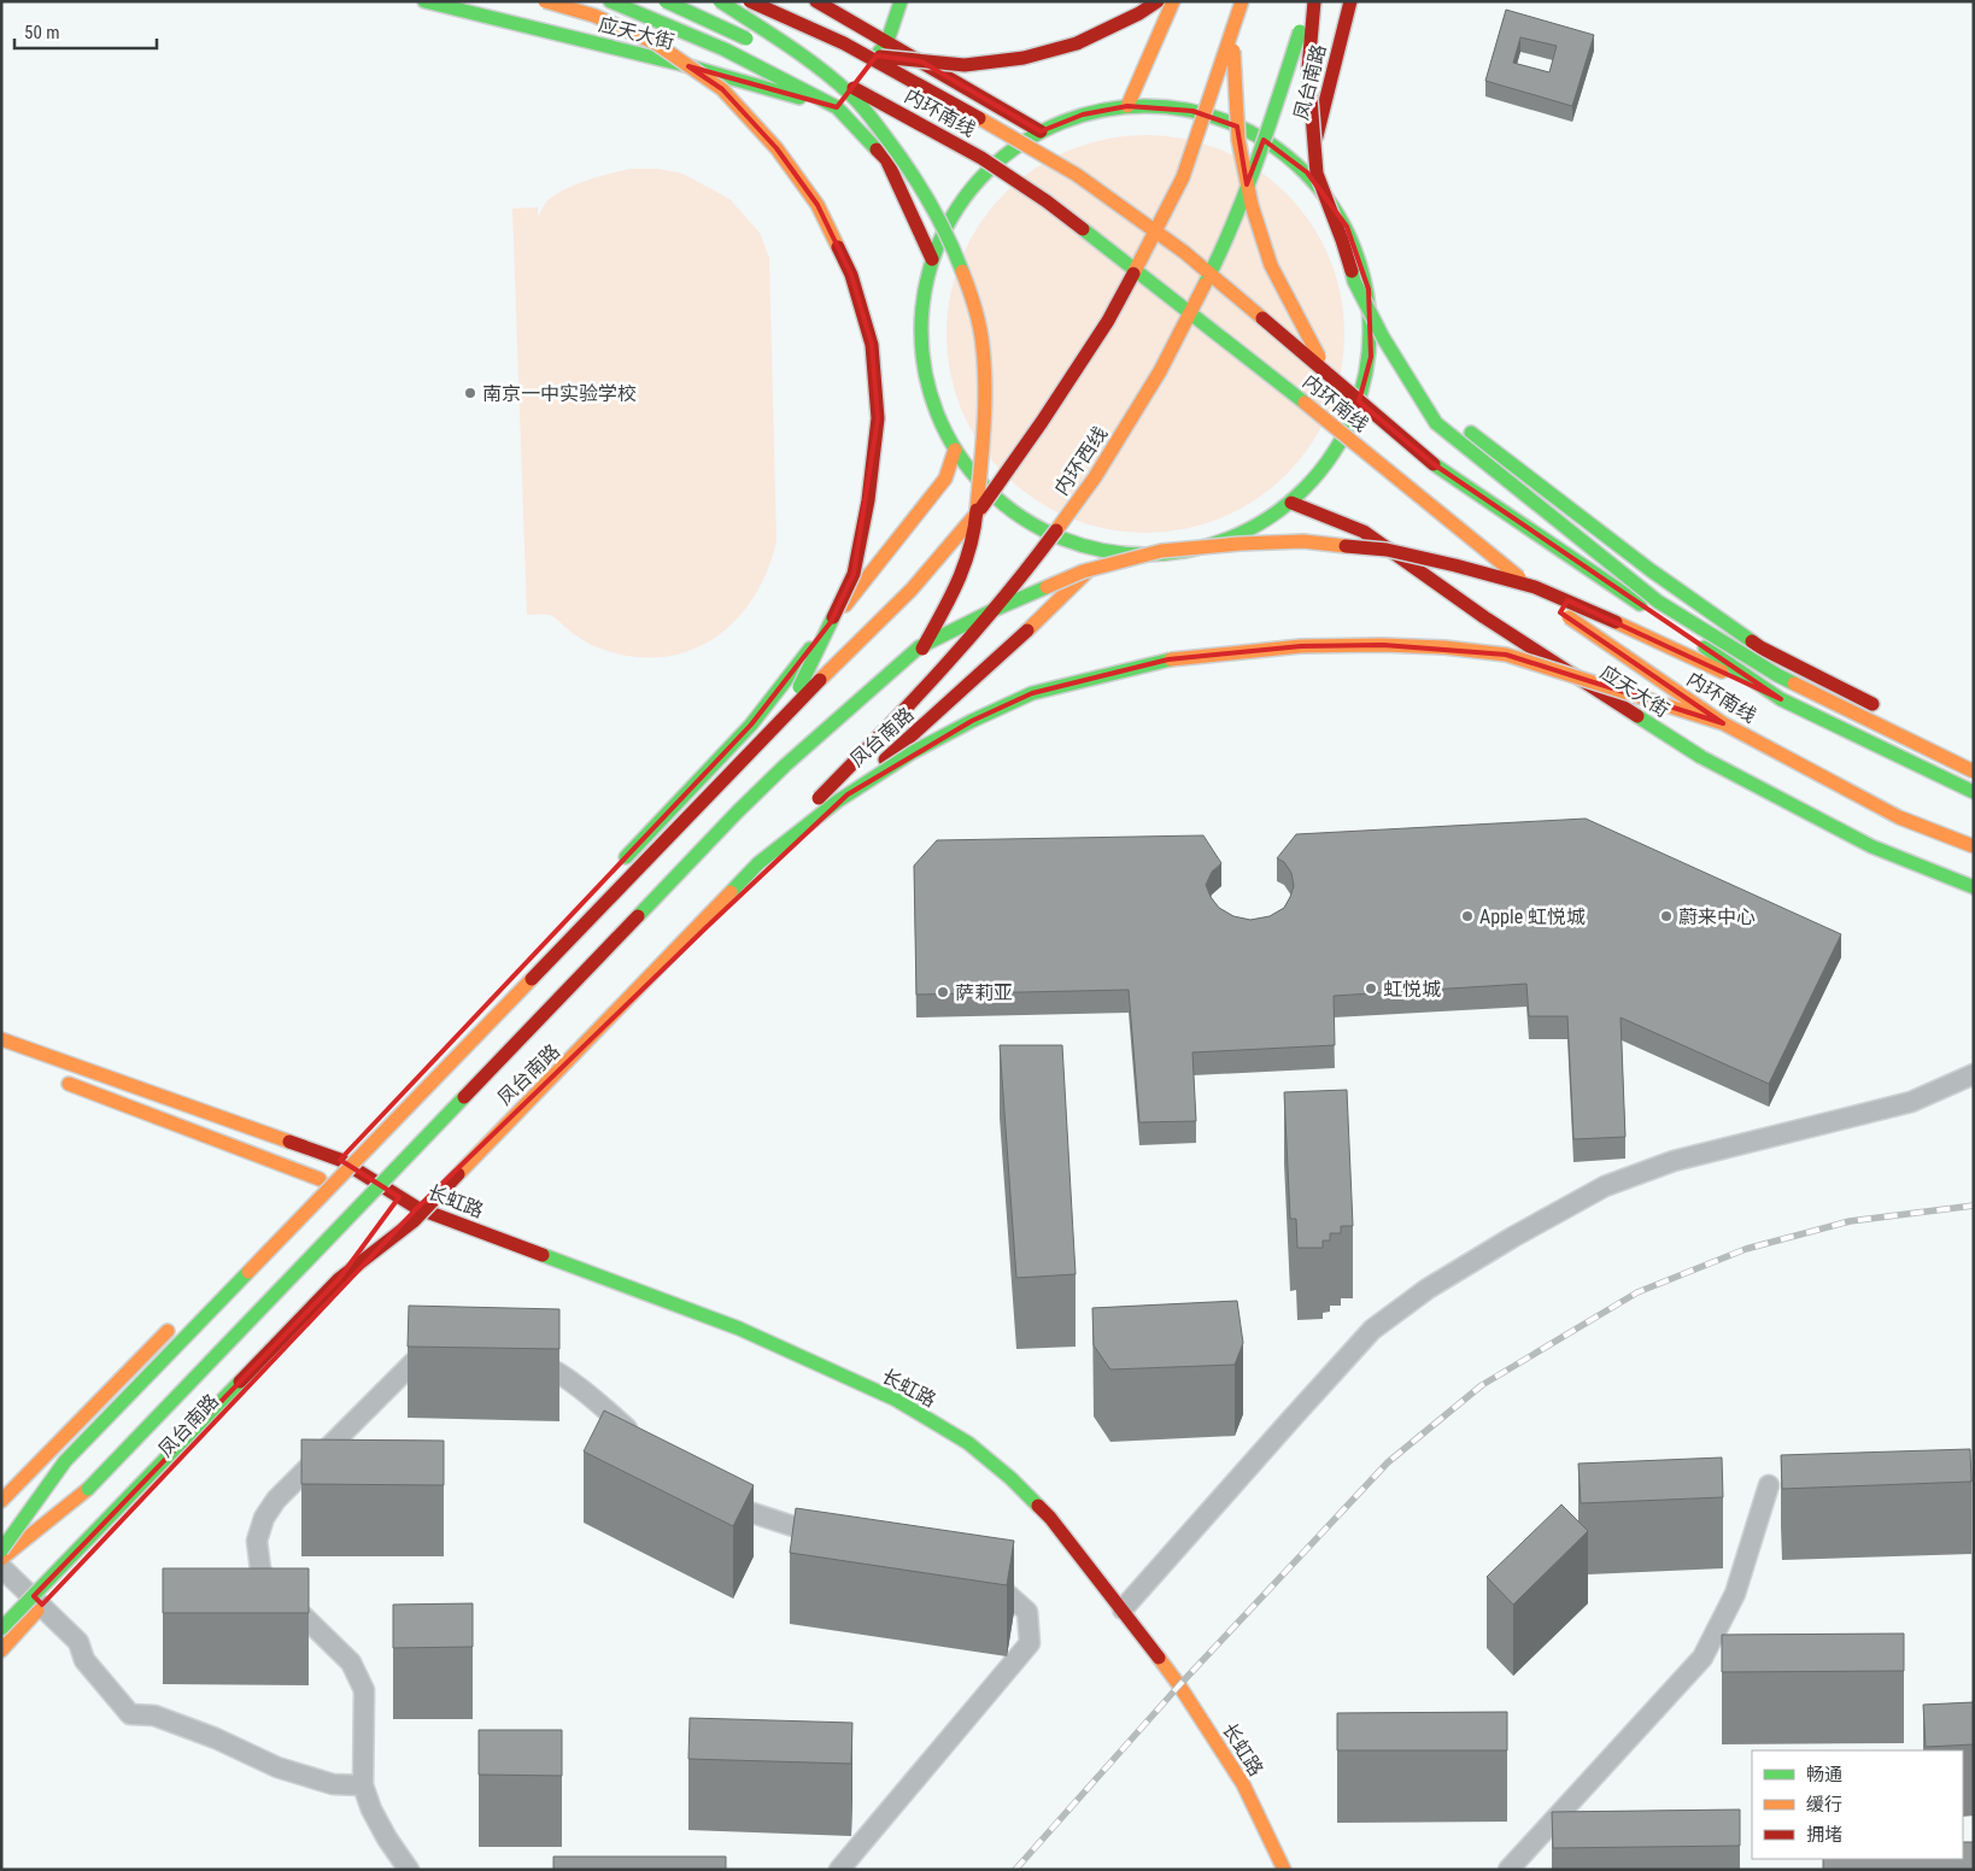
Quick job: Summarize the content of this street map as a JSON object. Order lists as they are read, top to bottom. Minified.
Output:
{"streets":{"main road":["应天大街","凤台南路","内环南线","内环西线","长虹路"]},"crossings":[["凤台南路","长虹路"]],"places":["南京一中实验学校","Apple 虹悦城","蔚来中心","虹悦城","萨莉亚"],"legend":["畅通","缓行","拥堵"],"scale_bar":"50 m"}
